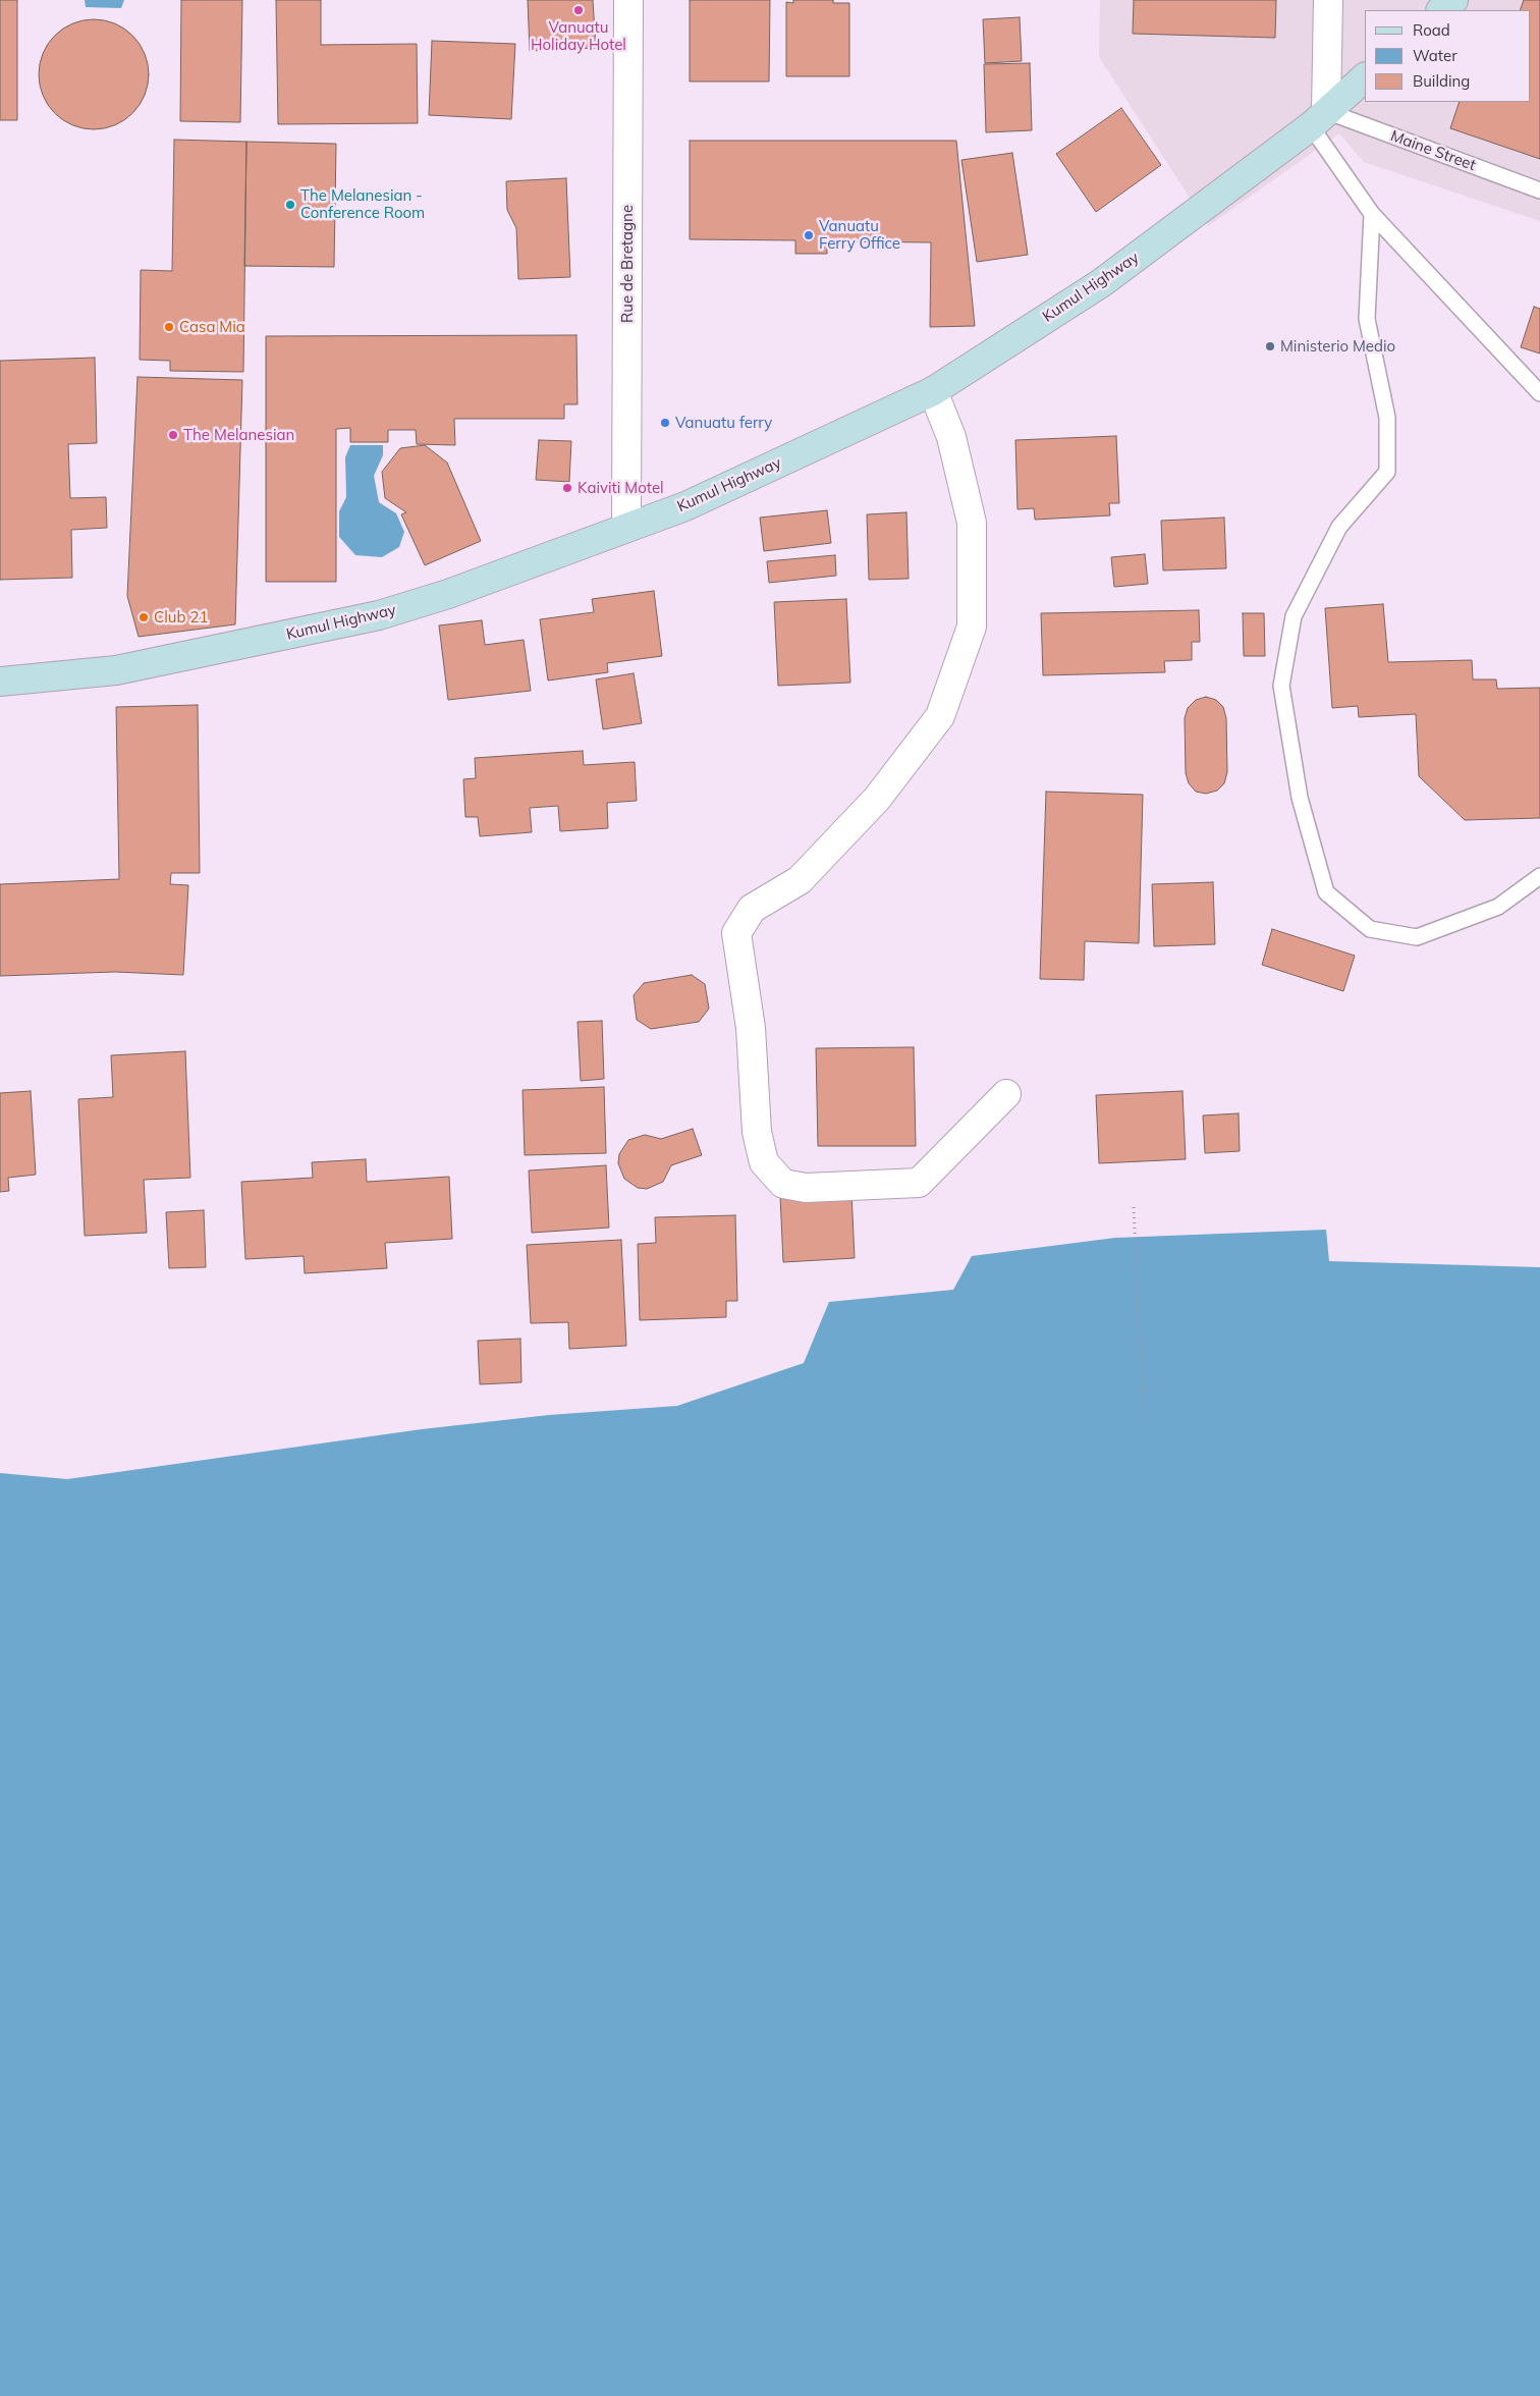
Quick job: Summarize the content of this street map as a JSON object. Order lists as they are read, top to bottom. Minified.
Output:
{"streets":{"street":["Rue de Bretagne","Kumul Highway"],"lane":["Maine Street"]},"crossings":[["Maine Street","Kumul Highway"],["Rue de Bretagne","Kumul Highway"]],"places":["Vanuatu Holiday Hotel","The Melanesian - Conference Room","Vanuatu Ferry Office","Casa Mia","Ministerio Medio","Vanuatu ferry","The Melanesian","Kaiviti Motel","Club 21"],"legend":["Road","Water","Building"]}
